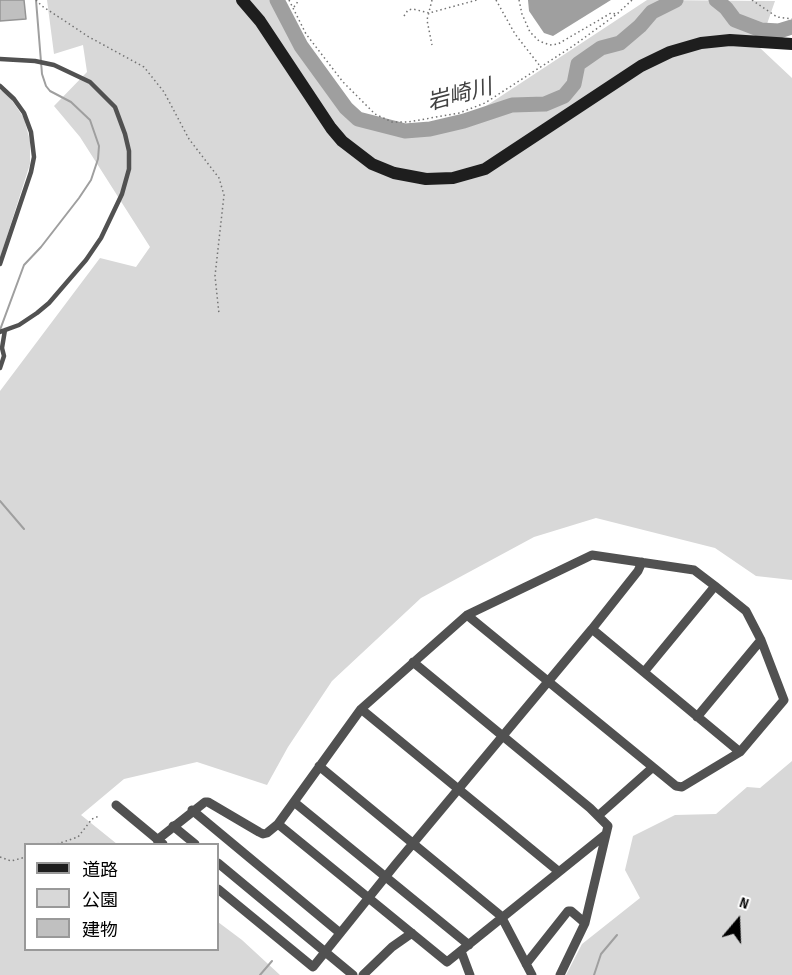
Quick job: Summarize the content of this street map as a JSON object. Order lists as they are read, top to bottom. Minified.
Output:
{"water":["岩崎川"],"legend":["道路","公園","建物"],"north":"top"}
